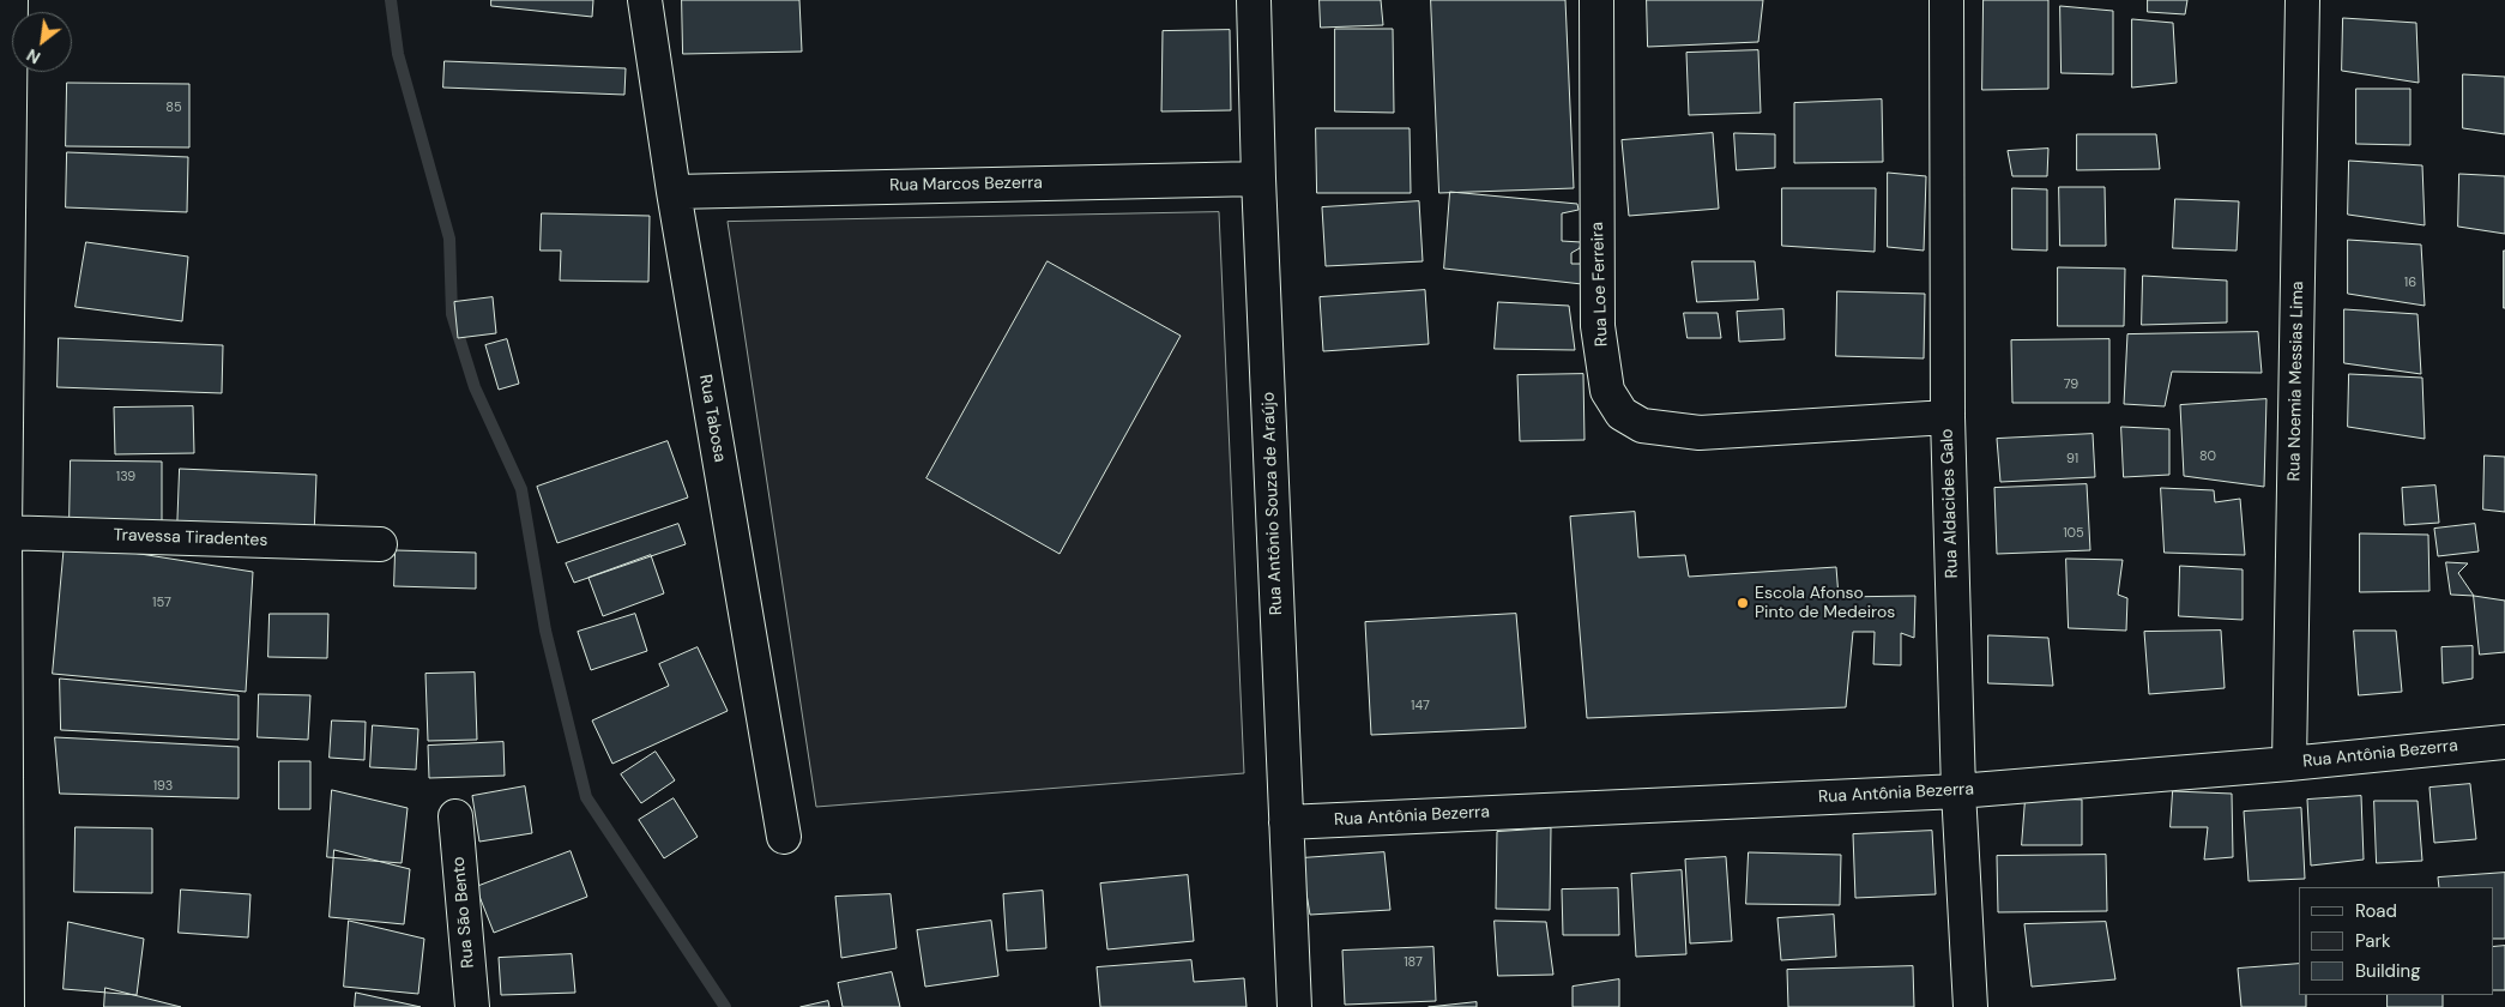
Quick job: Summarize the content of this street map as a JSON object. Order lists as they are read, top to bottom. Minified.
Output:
{"streets":{"street":["Rua Marcos Bezerra","Rua Loe Ferreira","Rua Noemia Messias Lima","Rua Tabosa","Rua Antônio Souza de Araújo","Rua Aldacides Galo","Travessa Tiradentes","Rua Antônia Bezerra","Rua São Bento"]},"crossings":[["Rua Marcos Bezerra","Rua Tabosa"],["Rua Marcos Bezerra","Rua Antônio Souza de Araújo"],["Rua Loe Ferreira","Rua Aldacides Galo"],["Rua Noemia Messias Lima","Rua Antônia Bezerra"],["Rua Antônio Souza de Araújo","Rua Antônia Bezerra"],["Rua Aldacides Galo","Rua Antônia Bezerra"]],"places":["Escola Afonso Pinto de Medeiros"],"house_numbers":["85","16","79","80","91","139","105","157","147","193","187"],"legend":["Road","Park","Building"],"north":"bottom left"}
